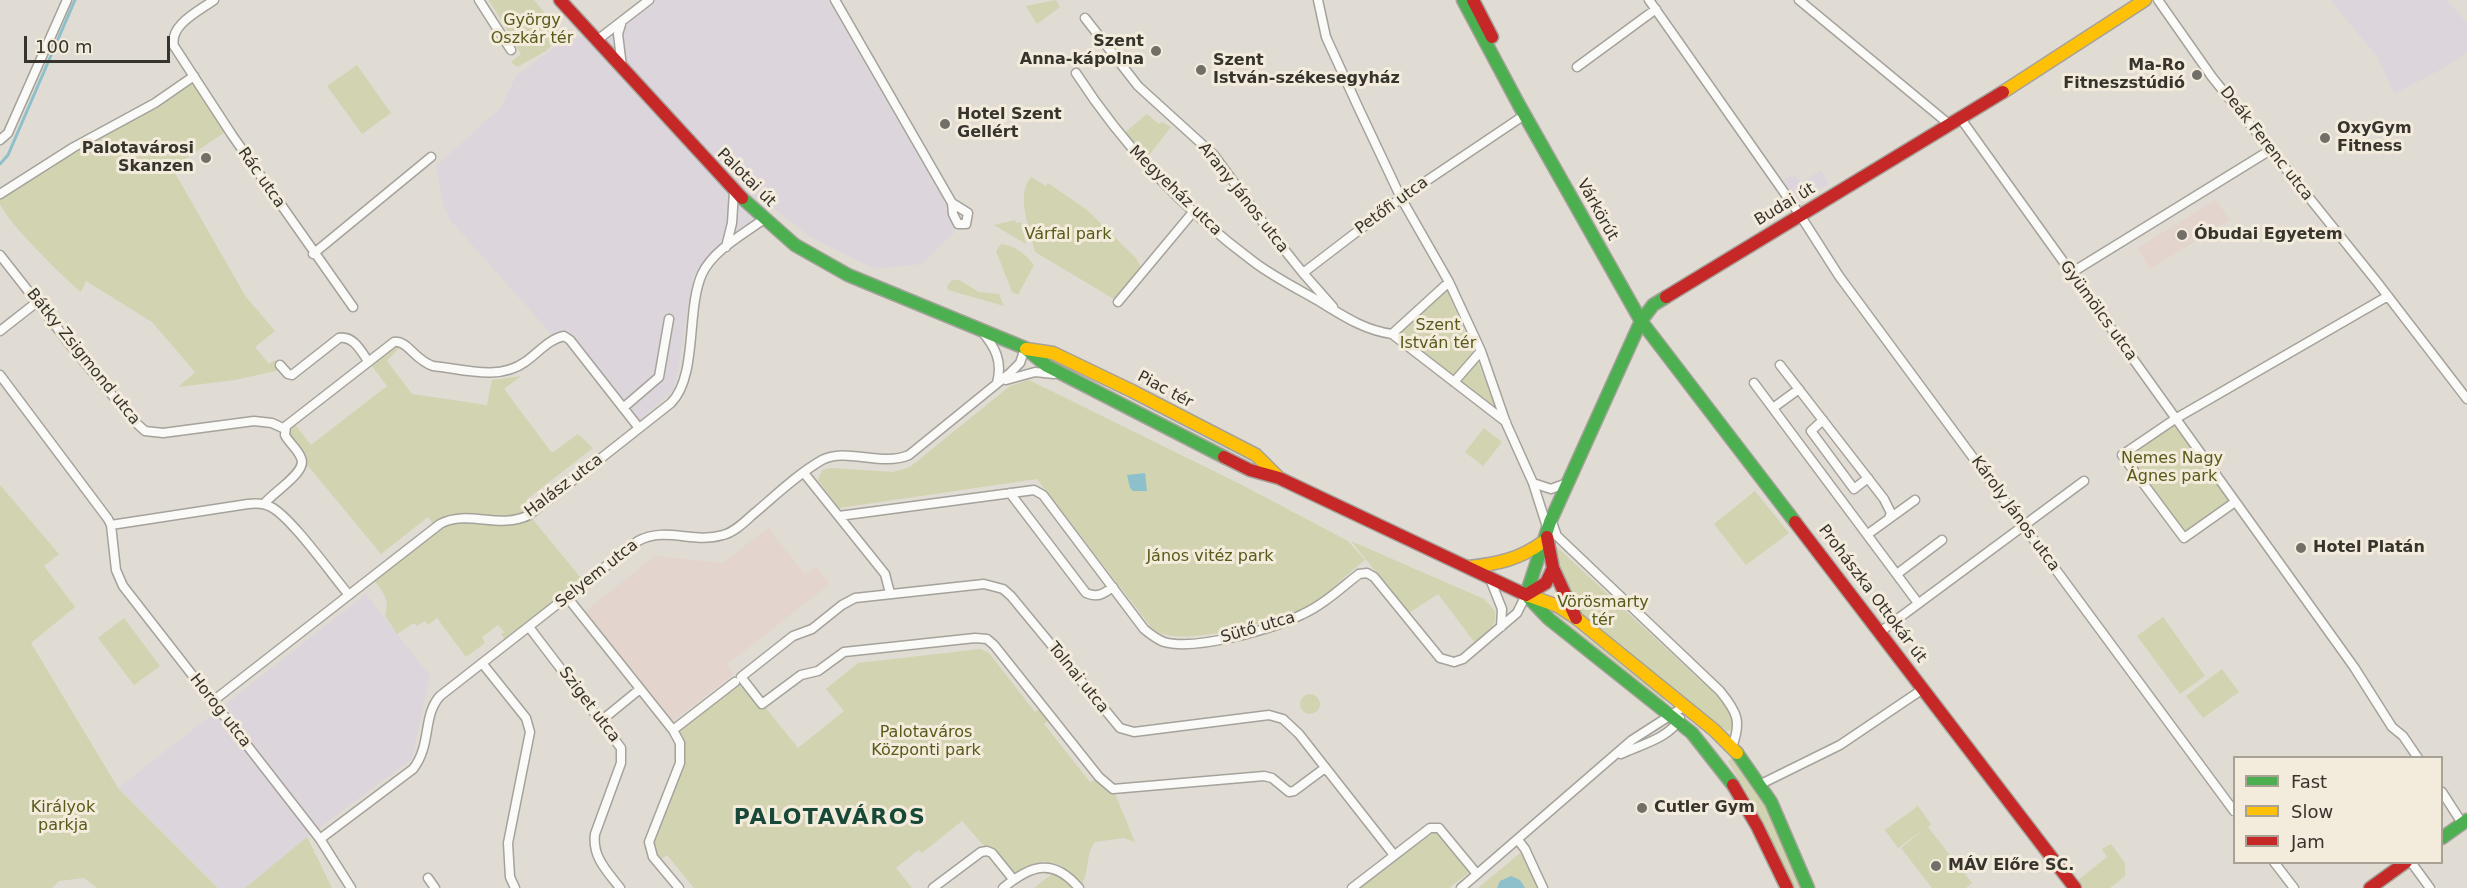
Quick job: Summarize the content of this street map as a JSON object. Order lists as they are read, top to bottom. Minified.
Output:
{"streets":{"main road":["Palotai út","Budai út","Várkörút","Piac tér","Prohászka Ottokár út"],"street":["Deák Ferenc utca","Rác utca","Megyeház utca","Arany János utca","Petőfi utca","Gyümölcs utca","Bátky Zsigmond utca","Halász utca","Károly János utca","Selyem utca","Sütő utca","Tolnai utca","Sziget utca","Horog utca"]},"crossings":[["Palotai út","Piac tér"],["Palotai út","Halász utca"],["Arany János utca","Petőfi utca"],["Budai út","Várkörút"],["Budai út","Gyümölcs utca"],["Budai út","Piac tér"],["Budai út","Károly János utca"],["Budai út","Prohászka Ottokár út"],["Budai út","Sütő utca"],["Petőfi utca","Várkörút"],["Várkörút","Prohászka Ottokár út"],["Piac tér","Selyem utca"],["Piac tér","Sütő utca"],["Halász utca","Horog utca"],["Selyem utca","Sziget utca"],["Selyem utca","Horog utca"]],"districts":["PALOTAVÁROS"],"parks":["György Oszkár tér","Várfal park","Szent István tér","Nemes Nagy Ágnes park","János vitéz park","Vörösmarty tér","Palotaváros Központi park","Királyok parkja"],"places":["Szent Anna-kápolna","Szent István-székesegyház","Ma-Ro Fitneszstúdió","Hotel Szent Gellért","OxyGym Fitness","Palotavárosi Skanzen","Óbudai Egyetem","Hotel Platán","Cutler Gym","MÁV Előre SC."],"legend":["Fast","Slow","Jam"],"scale_bar":"100 m"}
